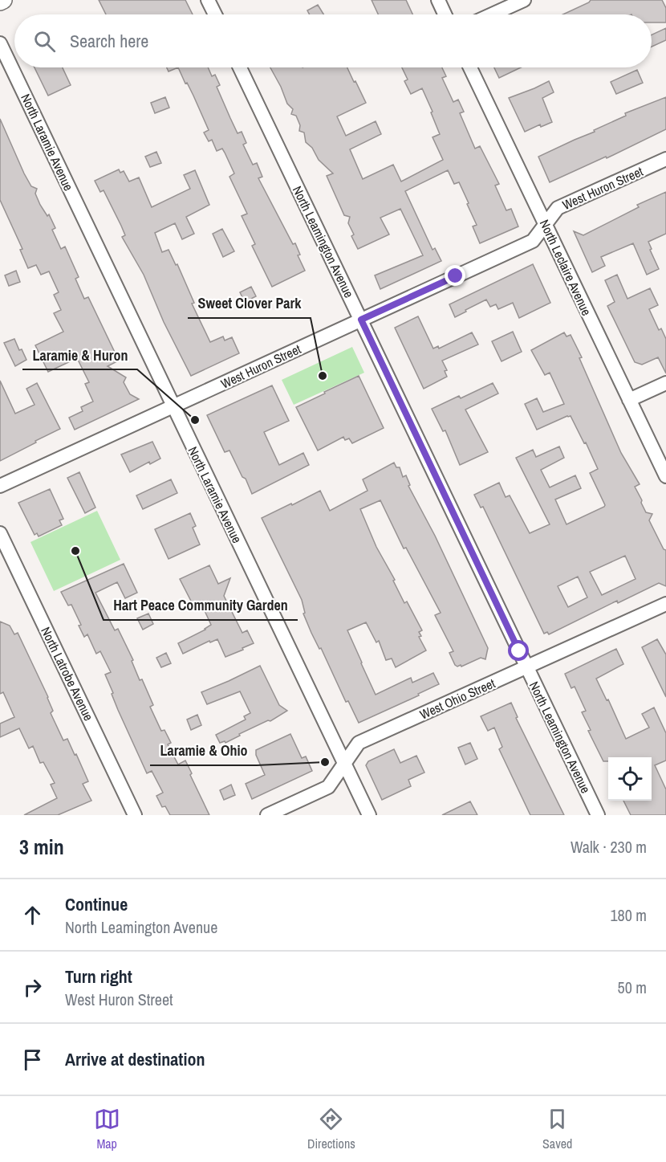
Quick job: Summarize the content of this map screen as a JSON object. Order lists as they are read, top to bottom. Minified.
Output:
{"streets":{"street":["North Laramie Avenue","West Huron Street","North Leamington Avenue","North Leclaire Avenue","North Latrobe Avenue","West Ohio Street"]},"crossings":[["North Laramie Avenue","West Huron Street"],["North Laramie Avenue","West Ohio Street"],["West Huron Street","North Leamington Avenue"],["West Huron Street","North Leclaire Avenue"],["North Leamington Avenue","West Ohio Street"]],"places":["Sweet Clover Park","Laramie & Huron","Hart Peace Community Garden","Laramie & Ohio"],"page":{"search":"Search here","heading":["3 min","Walk · 230 m"],"list":[["Continue","North Leamington Avenue","180 m"],["Turn right","West Huron Street","50 m"],"Arrive at destination"],"nav":["Map","Directions","Saved"]}}
